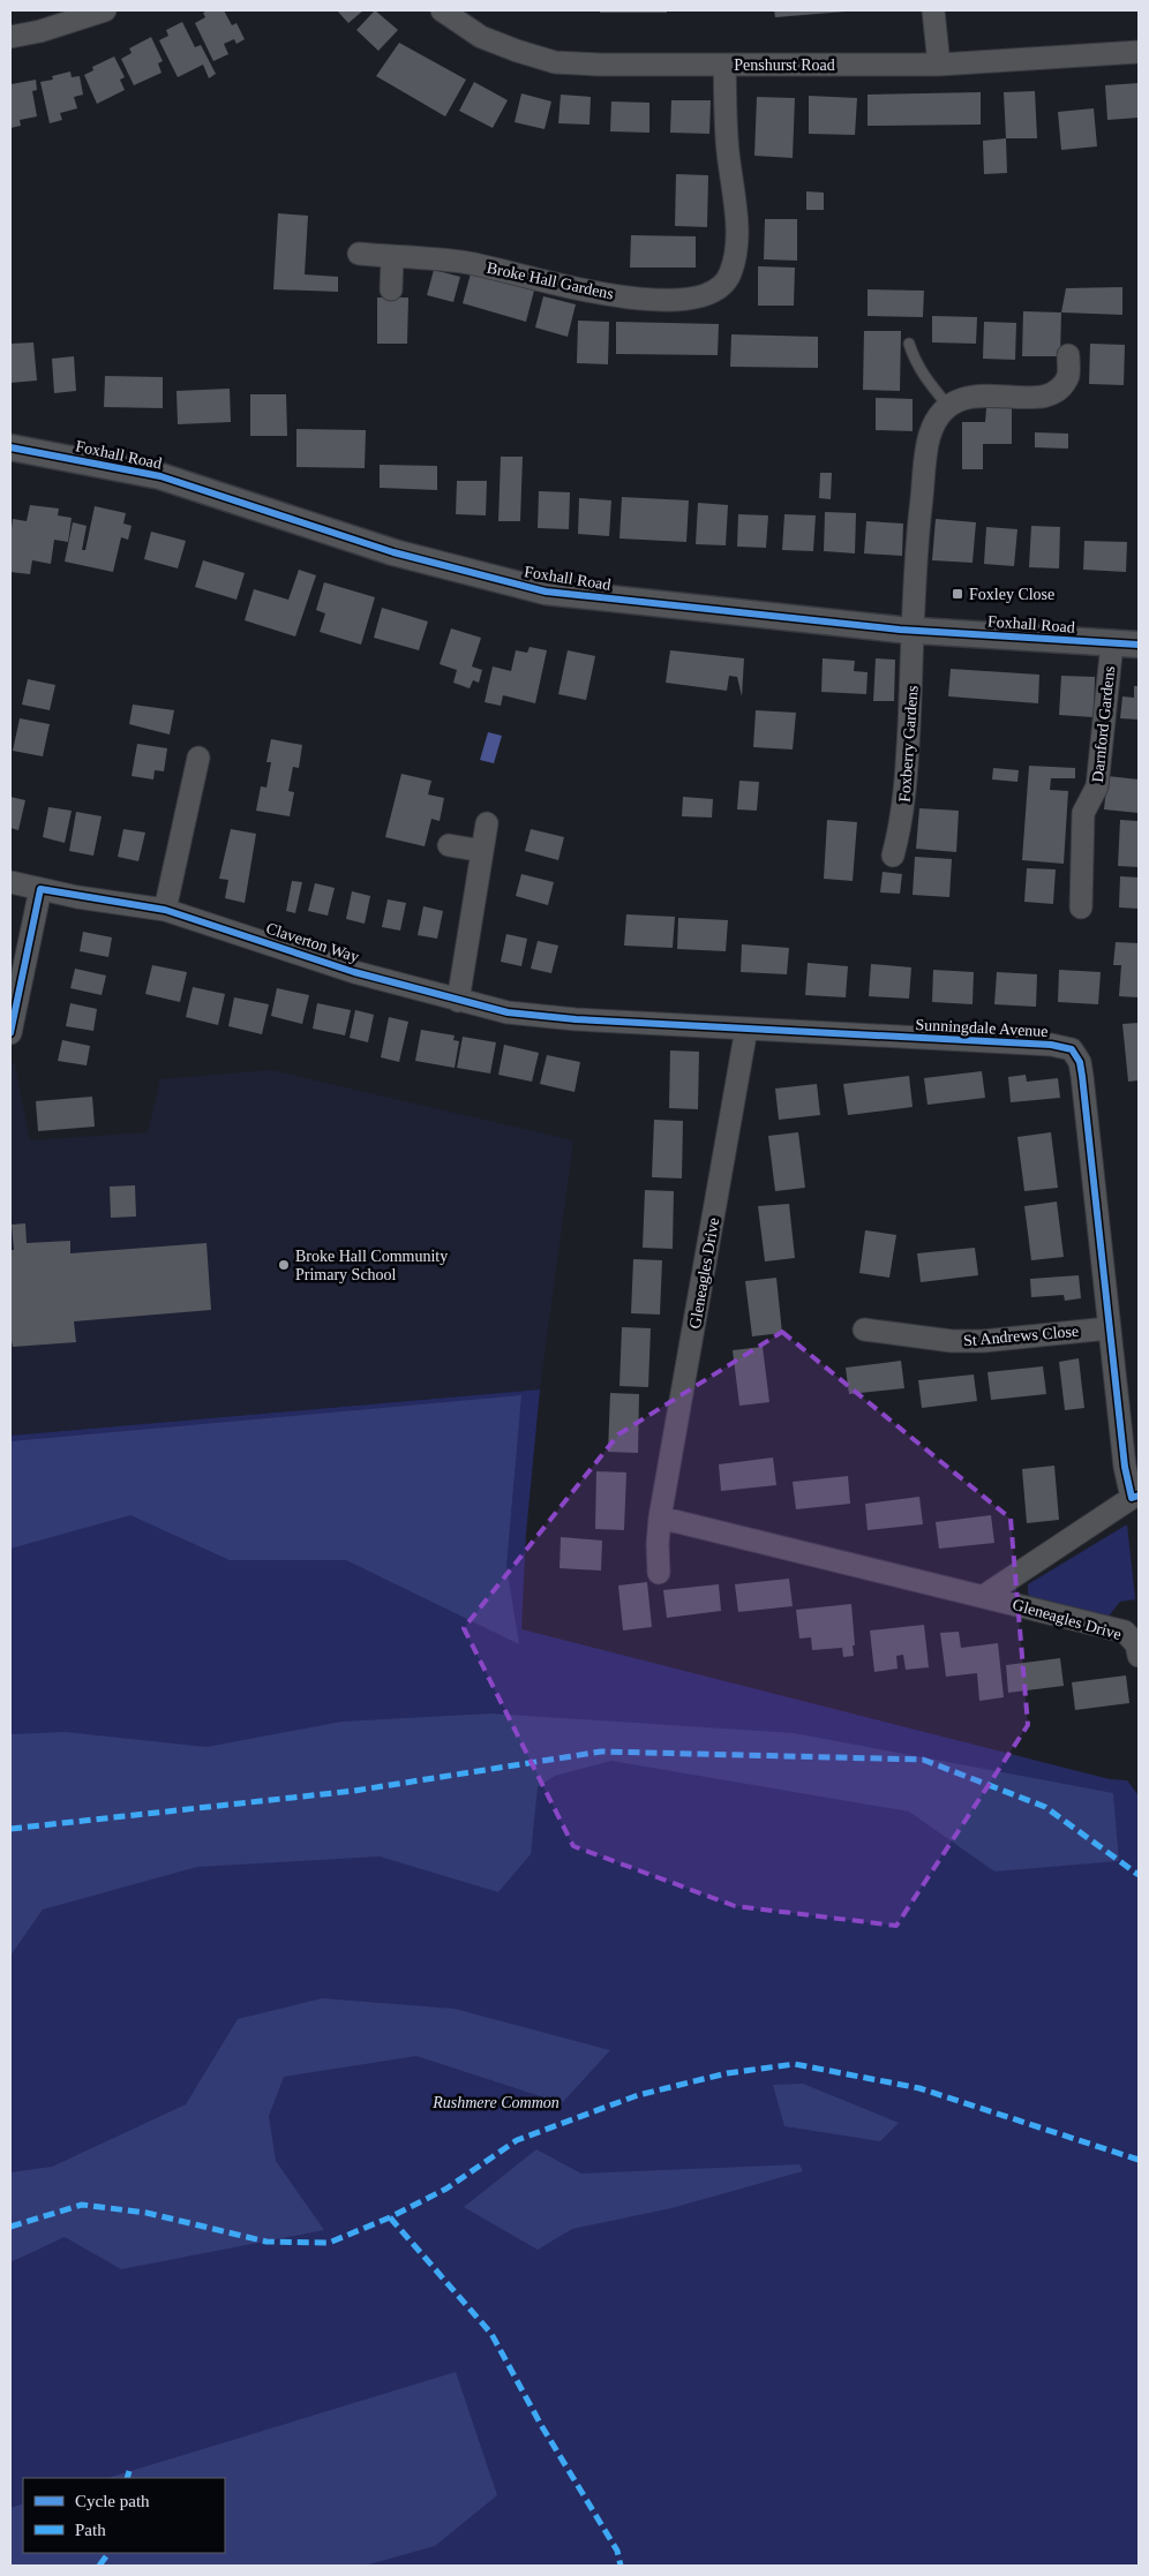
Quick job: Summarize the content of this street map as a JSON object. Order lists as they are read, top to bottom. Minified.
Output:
{"streets":{"street":["Penshurst Road","Broke Hall Gardens","Foxhall Road","Darnford Gardens","Foxberry Gardens","Claverton Way","Sunningdale Avenue","Gleneagles Drive","St Andrews Close"]},"crossings":[["Penshurst Road","Broke Hall Gardens"],["Foxhall Road","Darnford Gardens"],["Foxhall Road","Foxberry Gardens"],["Claverton Way","Sunningdale Avenue"],["Sunningdale Avenue","Gleneagles Drive"],["Sunningdale Avenue","St Andrews Close"]],"parks":["Rushmere Common"],"places":{"transit":["Foxley Close"],"other":["Broke Hall Community Primary School"]},"legend":["Cycle path","Path"]}
